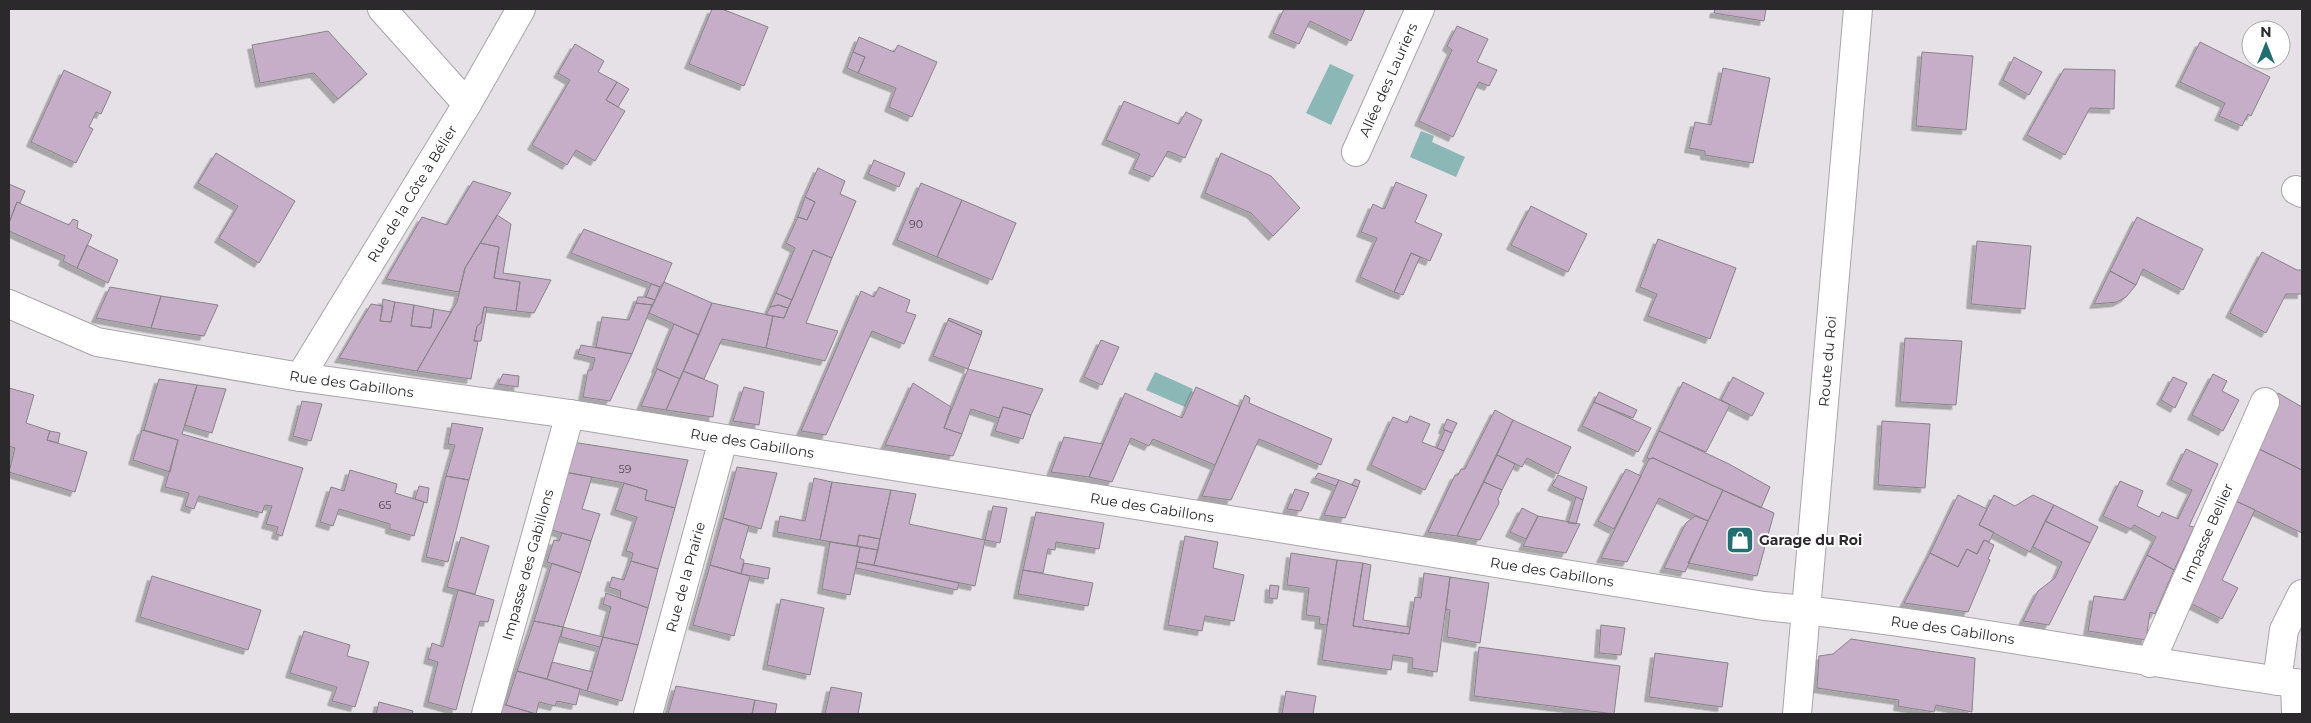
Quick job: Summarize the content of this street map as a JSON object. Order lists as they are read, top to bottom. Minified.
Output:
{"streets":{"street":["Allée des Lauriers","Rue de la Côte à Bélier","Route du Roi","Rue des Gabillons","Impasse Bellier","Impasse des Gabillons","Rue de la Prairie"]},"crossings":[["Rue de la Côte à Bélier","Rue des Gabillons"],["Route du Roi","Rue des Gabillons"],["Rue des Gabillons","Impasse Bellier"],["Rue des Gabillons","Impasse des Gabillons"],["Rue des Gabillons","Rue de la Prairie"]],"places":{"shop":["Garage du Roi"]},"house_numbers":["90","59","65"],"north":"top"}
